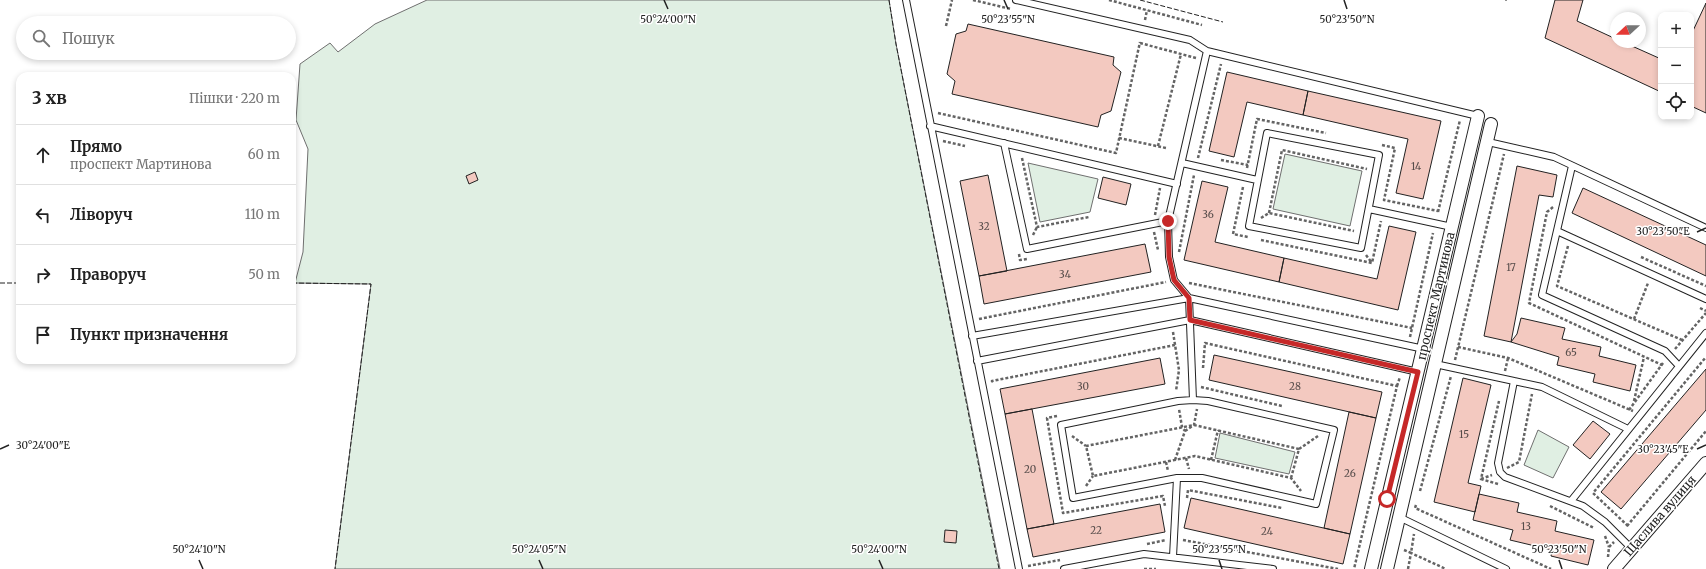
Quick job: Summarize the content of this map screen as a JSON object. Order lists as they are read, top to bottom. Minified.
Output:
{"streets":{"street":["проспект Мартинова","Щаслива вулиця"]},"house_numbers":["14","36","32","17","34","65","30","28","15","20","26","13","22","24"],"north":"left","page":{"map_buttons":["+","−"],"search":"Пошук","heading":["3 хв","Пішки · 220 m"],"list":[["Прямо","проспект Мартинова","60 m"],["Ліворуч","110 m"],["Праворуч","50 m"],"Пункт призначення"]},"coordinates":["50°24'00\"N","50°23'55\"N","50°23'50\"N","30°23'50\"E","30°24'00\"E","30°23'45\"E","50°24'10\"N","50°24'05\"N"]}
